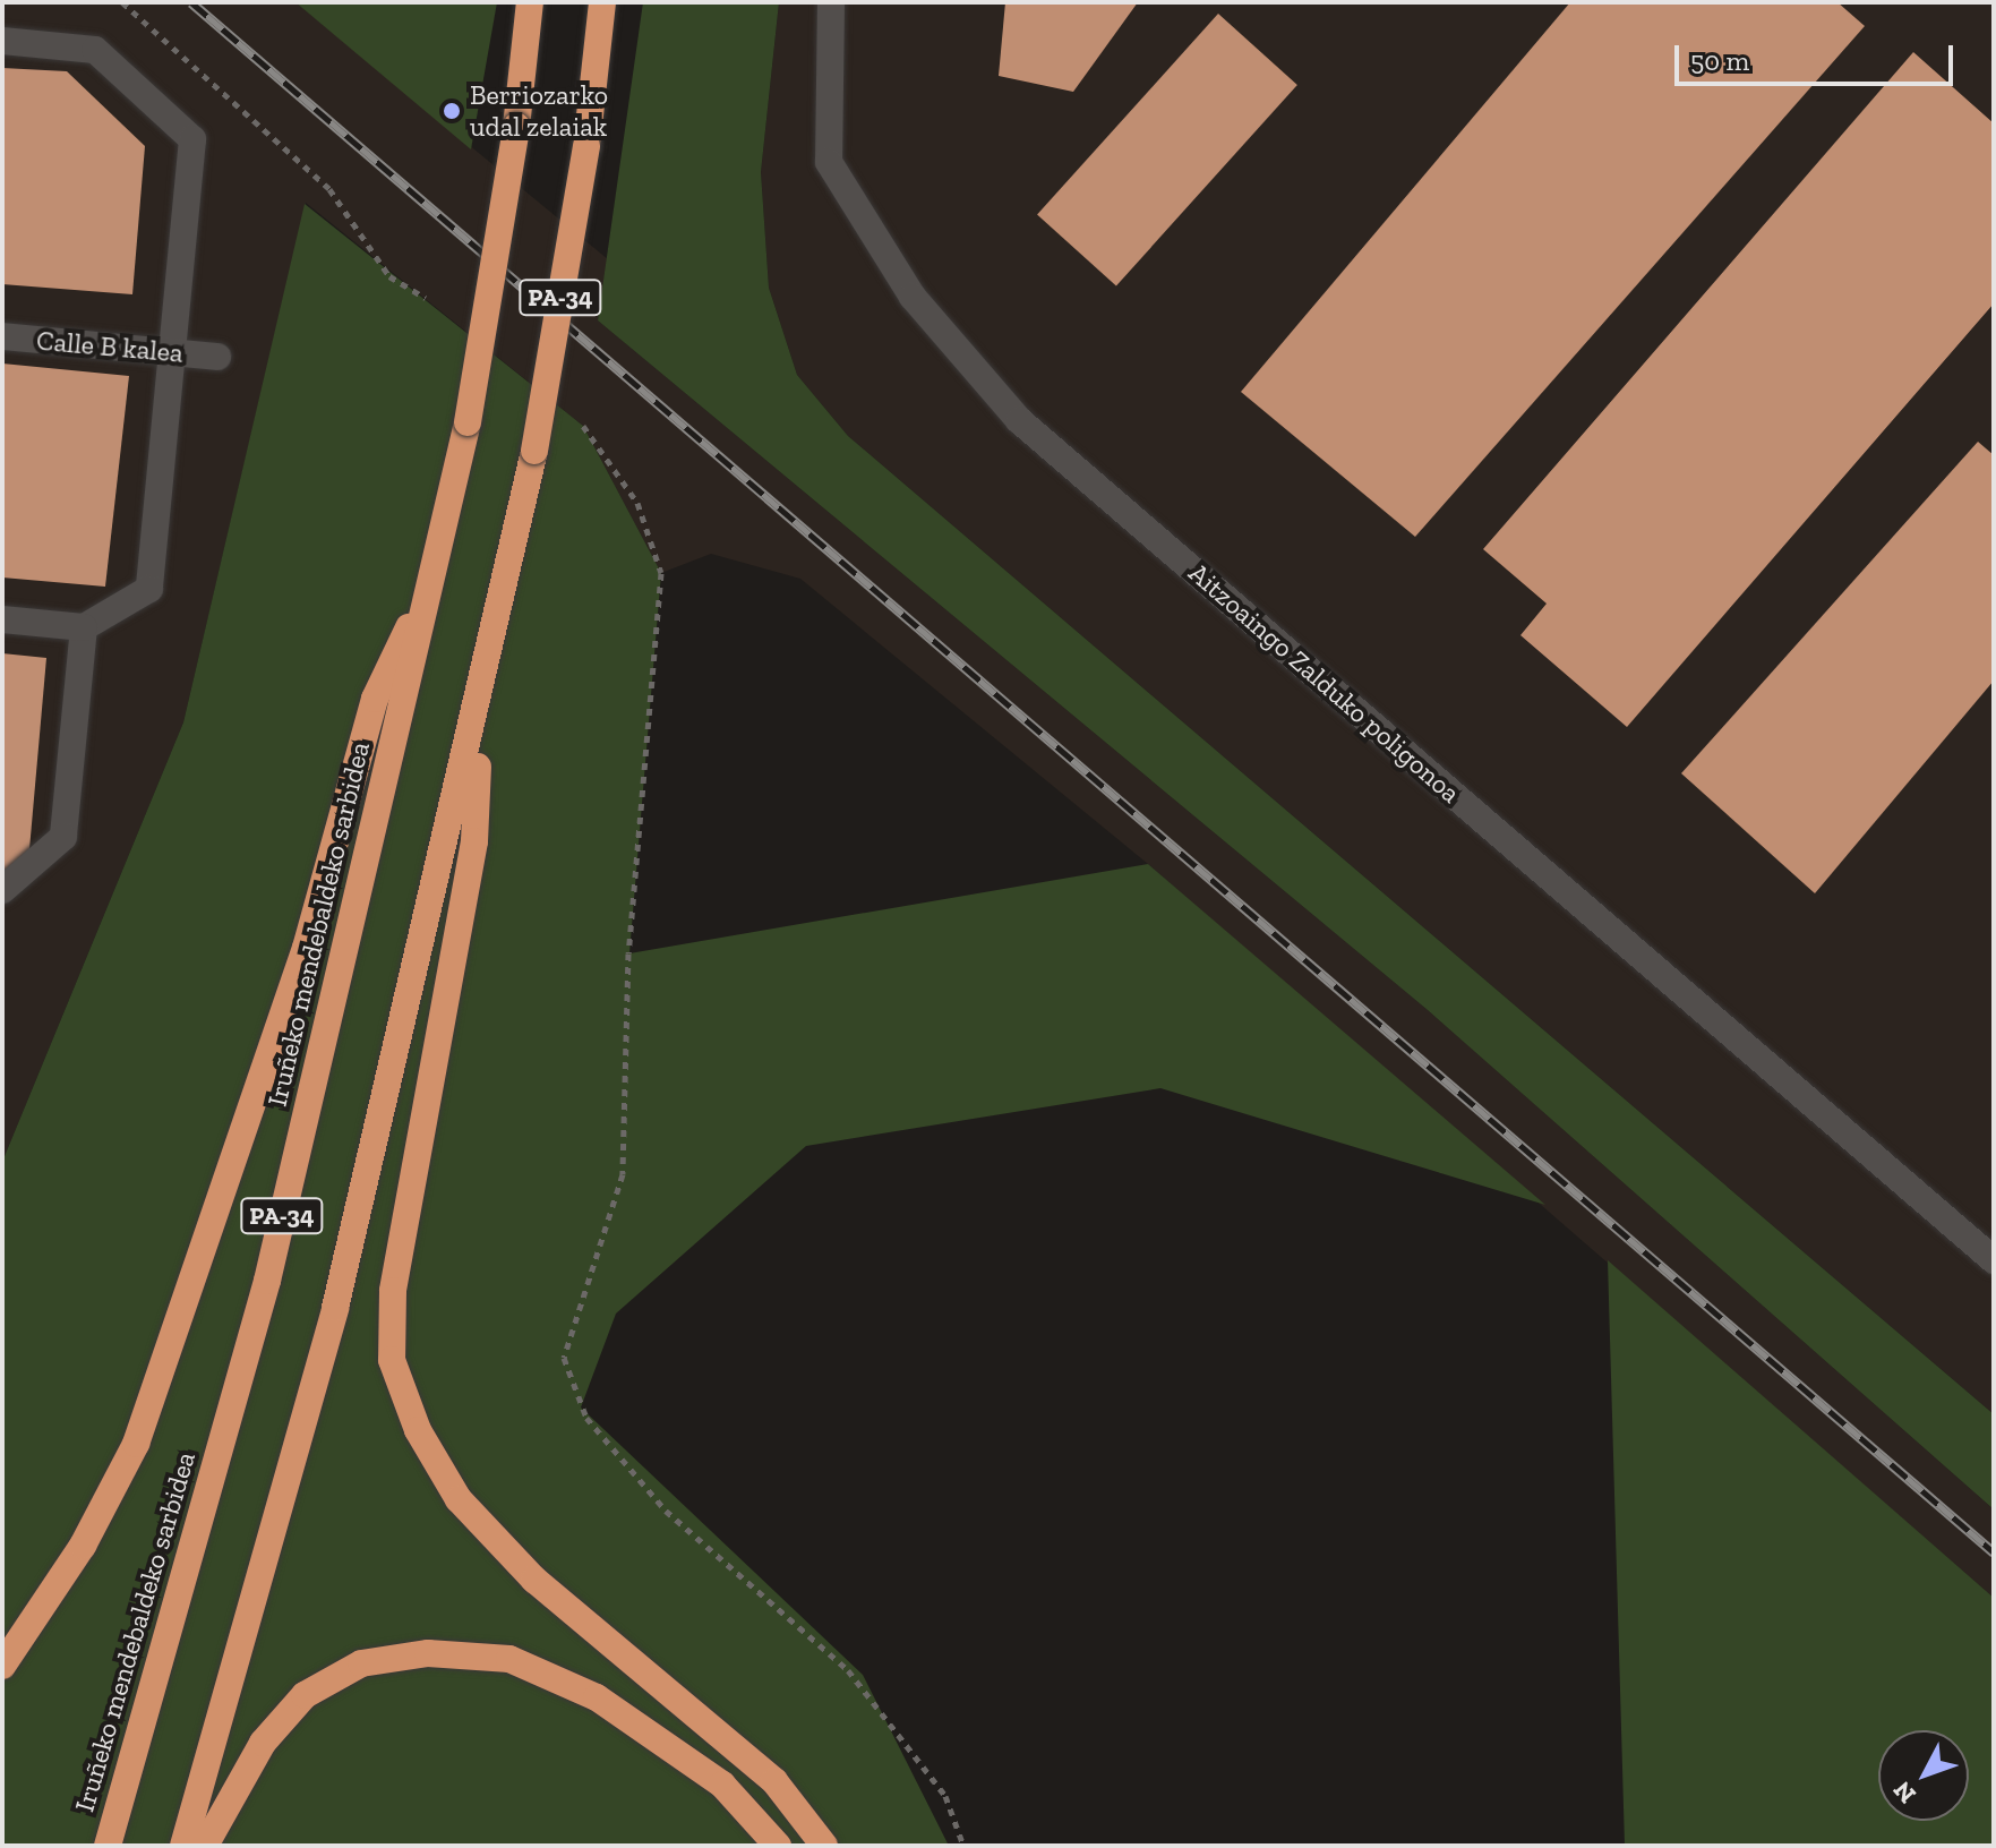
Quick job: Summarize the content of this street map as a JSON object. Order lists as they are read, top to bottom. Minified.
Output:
{"streets":{"highway":["PA-34","Iruñeko mendebaldeko sarbidea"],"street":["Calle B kalea","Aitzoaingo Zalduko poligonoa"]},"places":["Berriozarko udal zelaiak"],"scale_bar":"50 m","north":"bottom left"}
